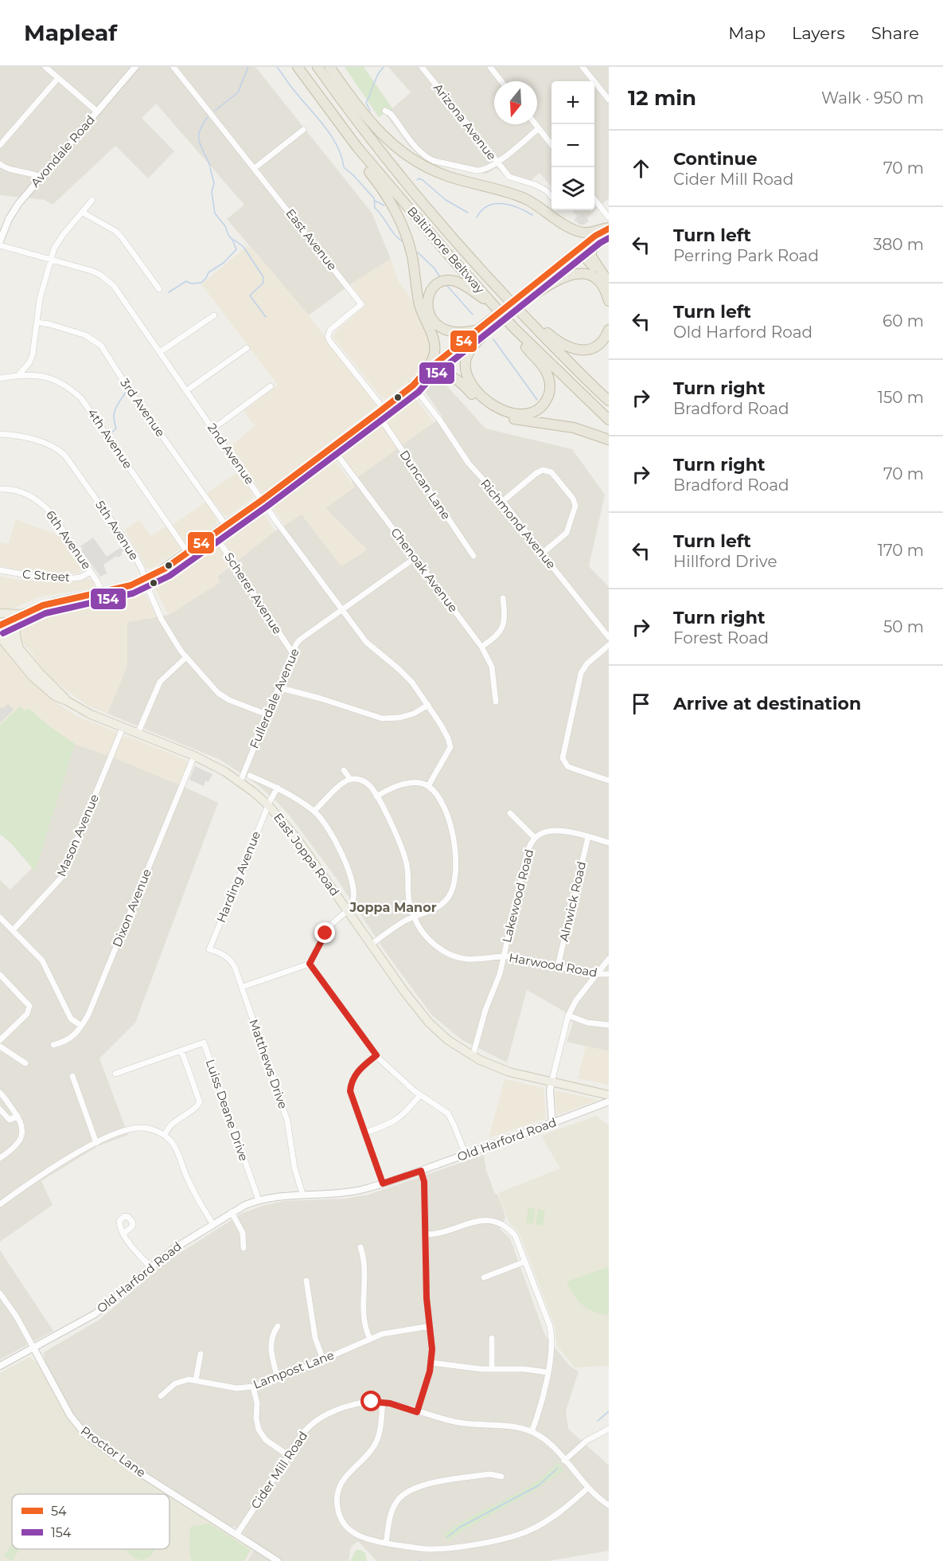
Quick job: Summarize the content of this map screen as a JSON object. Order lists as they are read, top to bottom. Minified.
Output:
{"streets":{"highway":["Baltimore Beltway"],"main road":["East Joppa Road"],"street":["Arizona Avenue","Avondale Road","East Avenue","3rd Avenue","4th Avenue","2nd Avenue","Duncan Lane","Richmond Avenue","5th Avenue","6th Avenue","Chenoak Avenue","C Street","Scherer Avenue","Fullerdale Avenue","Mason Avenue","Harding Avenue","Lakewood Road","Alnwick Road","Dixon Avenue","Harwood Road","Matthews Drive","Luiss Deane Drive","Old Harford Road","Lampost Lane","Proctor Lane","Cider Mill Road"]},"crossings":[["East Avenue","Duncan Lane"],["2nd Avenue","Fullerdale Avenue"],["5th Avenue","Fullerdale Avenue"],["6th Avenue","C Street"],["Chenoak Avenue","Fullerdale Avenue"],["Scherer Avenue","Fullerdale Avenue"],["Fullerdale Avenue","East Joppa Road"],["Mason Avenue","East Joppa Road"],["East Joppa Road","Harding Avenue"],["East Joppa Road","Lakewood Road"],["East Joppa Road","Dixon Avenue"],["Harding Avenue","Matthews Drive"],["Lakewood Road","Alnwick Road"],["Lakewood Road","Harwood Road"],["Alnwick Road","Harwood Road"],["Matthews Drive","Old Harford Road"],["Luiss Deane Drive","Old Harford Road"],["Old Harford Road","Proctor Lane"],["Proctor Lane","Cider Mill Road"]],"districts":["Joppa Manor"],"lines":["transit line 54","transit line 154"],"legend":["54","154"],"north":"bottom","page":{"header":"Mapleaf","nav":["Map","Layers","Share"],"heading":["12 min","Walk · 950 m"],"map_buttons":["+","−"],"list":[["Continue","Cider Mill Road","70 m"],["Turn left","Perring Park Road","380 m"],["Turn left","Old Harford Road","60 m"],["Turn right","Bradford Road","150 m"],["Turn right","Bradford Road","70 m"],["Turn left","Hillford Drive","170 m"],["Turn right","Forest Road","50 m"],"Arrive at destination"]}}
